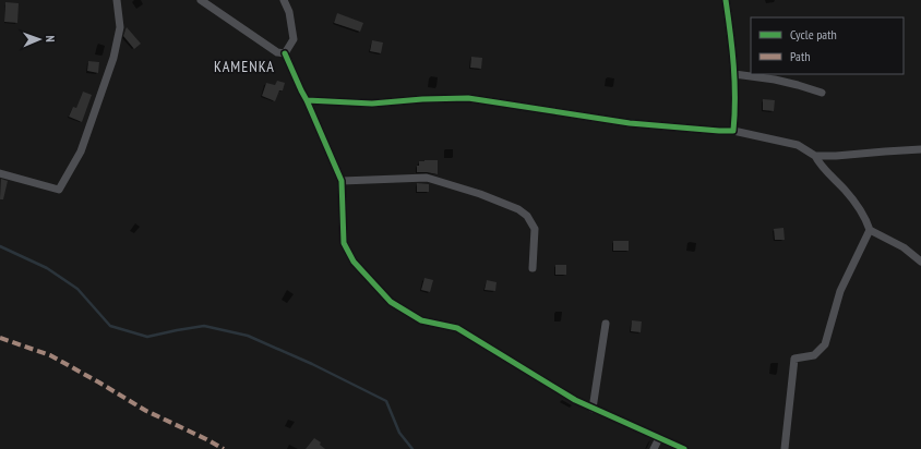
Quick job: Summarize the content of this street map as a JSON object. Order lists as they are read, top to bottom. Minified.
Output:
{"districts":["KAMENKA"],"legend":["Cycle path","Path"],"north":"right"}
